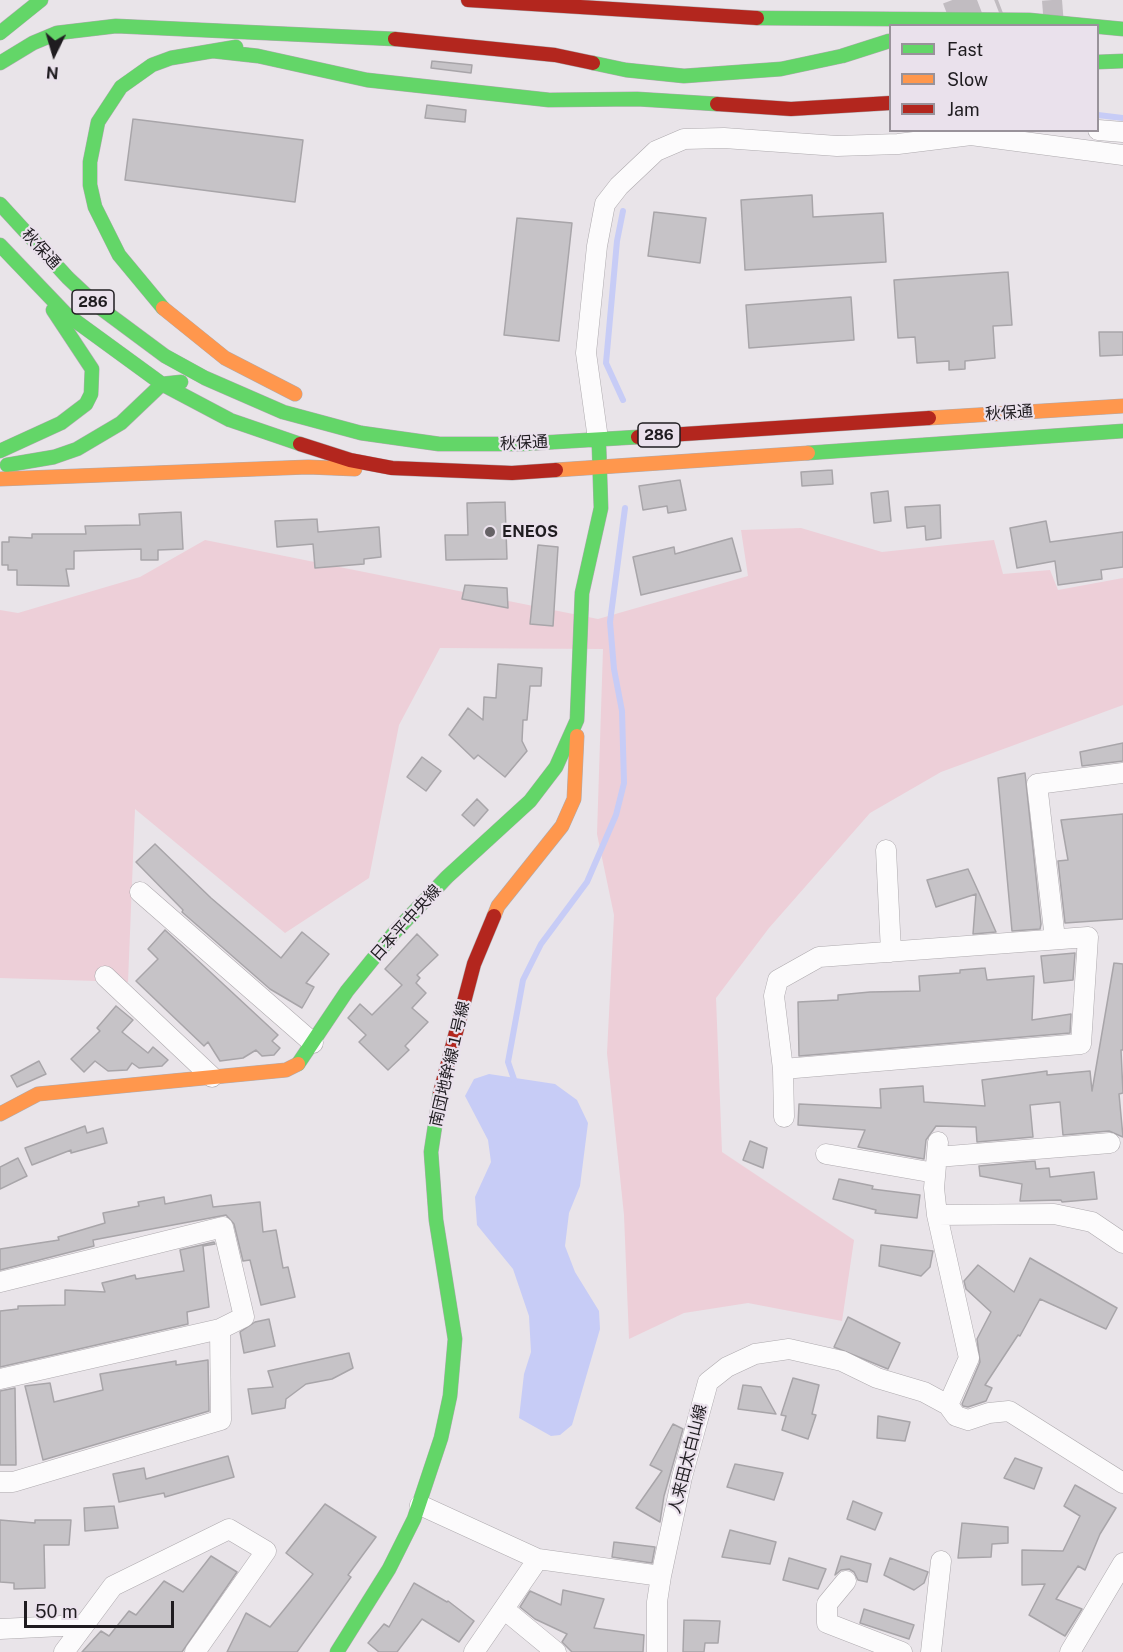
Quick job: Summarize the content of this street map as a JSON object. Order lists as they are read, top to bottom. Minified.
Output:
{"streets":{"main road":["秋保通","286","日本平中央線","南団地幹線１号線"],"street":["人来田太白山線"]},"crossings":[["秋保通","日本平中央線"],["日本平中央線","南団地幹線１号線"]],"places":["ENEOS"],"legend":["Fast","Slow","Jam"],"scale_bar":"50 m","north":"bottom"}
